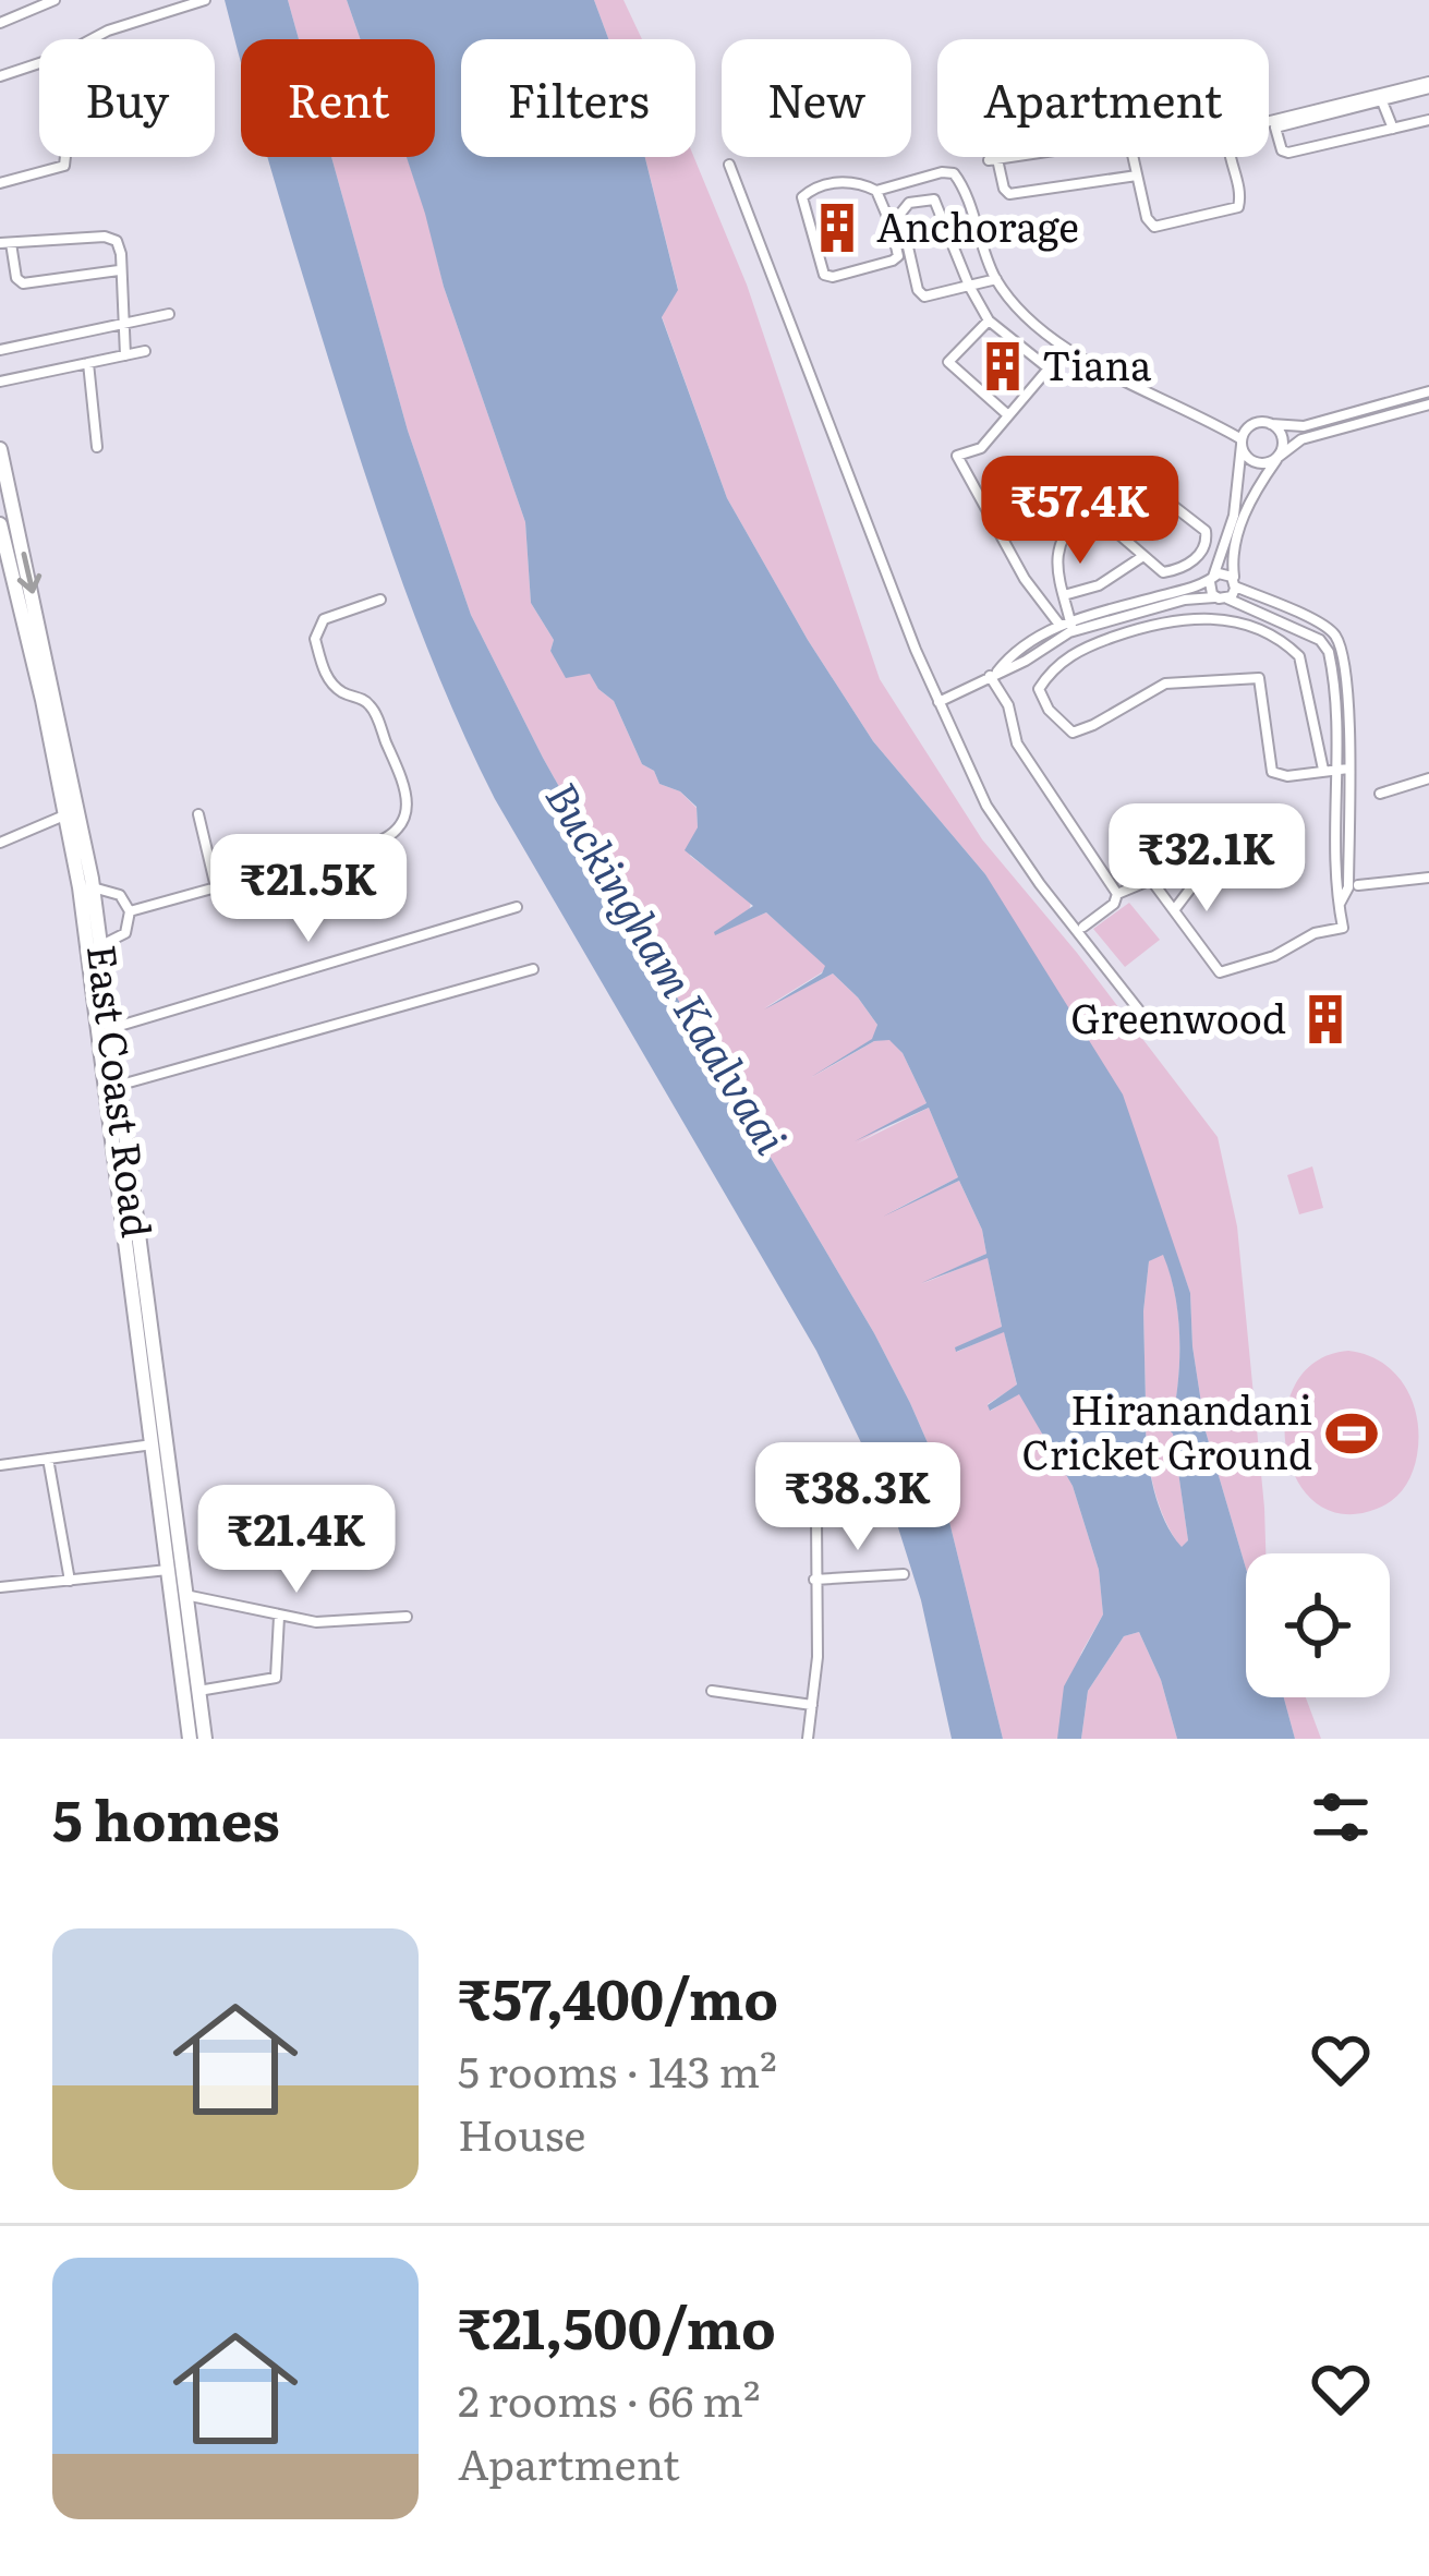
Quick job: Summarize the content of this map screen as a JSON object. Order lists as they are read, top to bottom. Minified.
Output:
{"streets":{"main road":["East Coast Road"]},"water":["Buckingham Kaalvaai"],"places":{"building":["Anchorage","Tiana","Greenwood"],"sports":["Hiranandani Cricket Ground"]},"page":{"chip":["Buy","Rent","Filters","New","Apartment"],"price":["₹57.4K","₹32.1K","₹21.5K","₹38.3K","₹21.4K"],"heading":"5 homes","list":[{"name":"₹57,400/mo","note":"5 rooms · 143 m² · House"},{"name":"₹21,500/mo","note":"2 rooms · 66 m² · Apartment"}]}}
